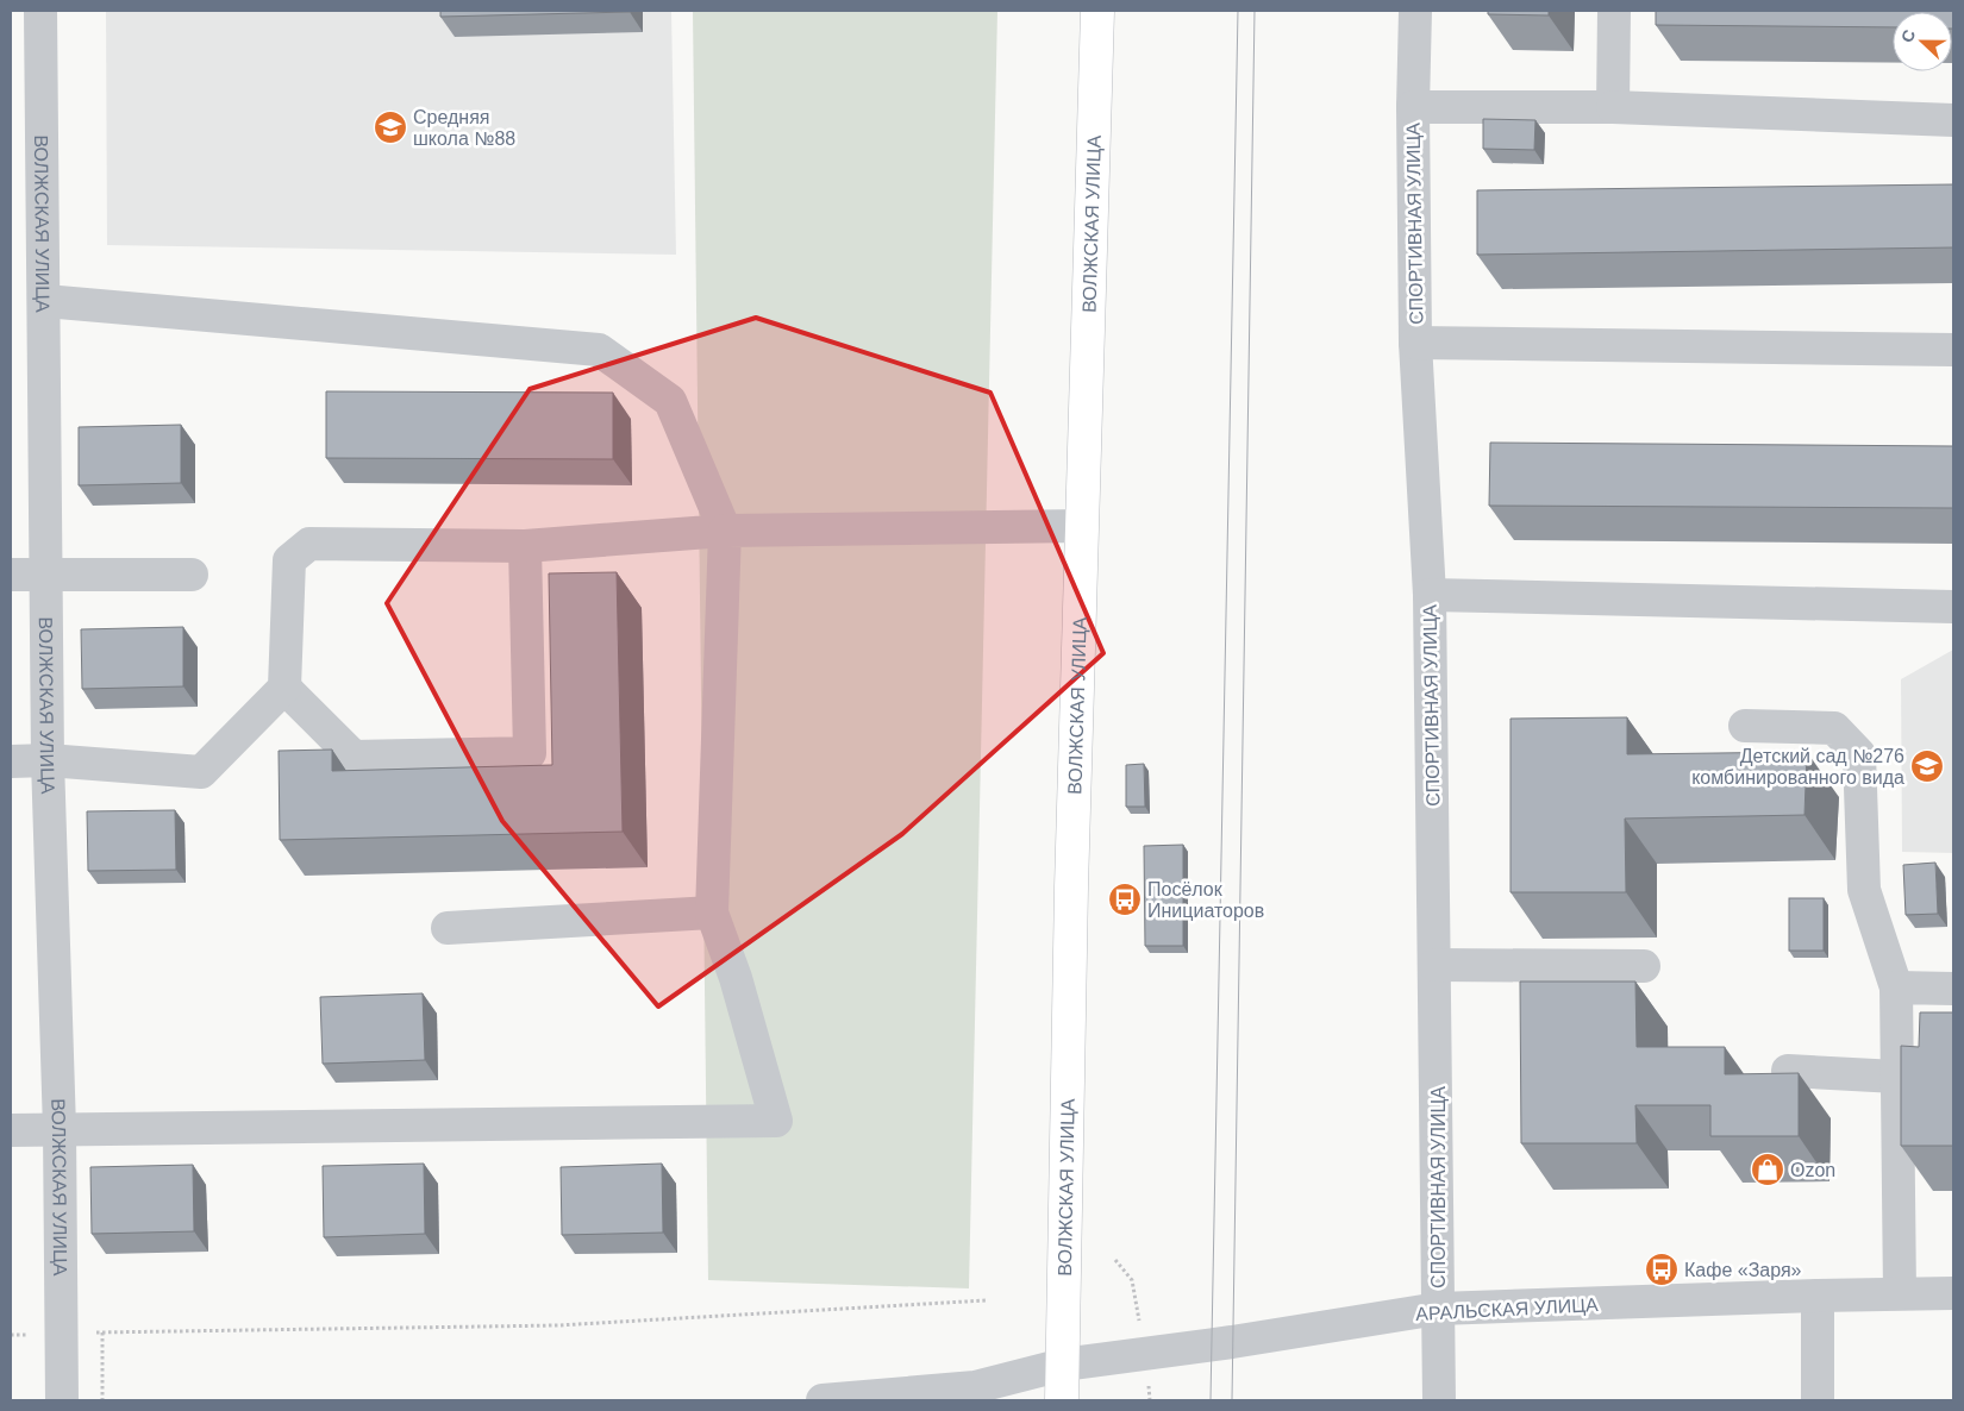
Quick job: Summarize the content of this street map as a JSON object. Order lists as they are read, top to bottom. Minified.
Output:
{"streets":{"main road":["ВОЛЖСКАЯ УЛИЦА"],"street":["СПОРТИВНАЯ УЛИЦА","АРАЛЬСКАЯ УЛИЦА"]},"crossings":[["ВОЛЖСКАЯ УЛИЦА","АРАЛЬСКАЯ УЛИЦА"],["СПОРТИВНАЯ УЛИЦА","АРАЛЬСКАЯ УЛИЦА"]],"places":{"school or university":["Средняя школа №88","Детский сад №276 комбинированного вида"],"bus stop":["Посёлок Инициаторов","Кафе «Заря»"],"shop":["Ozon"]},"north":"left"}
